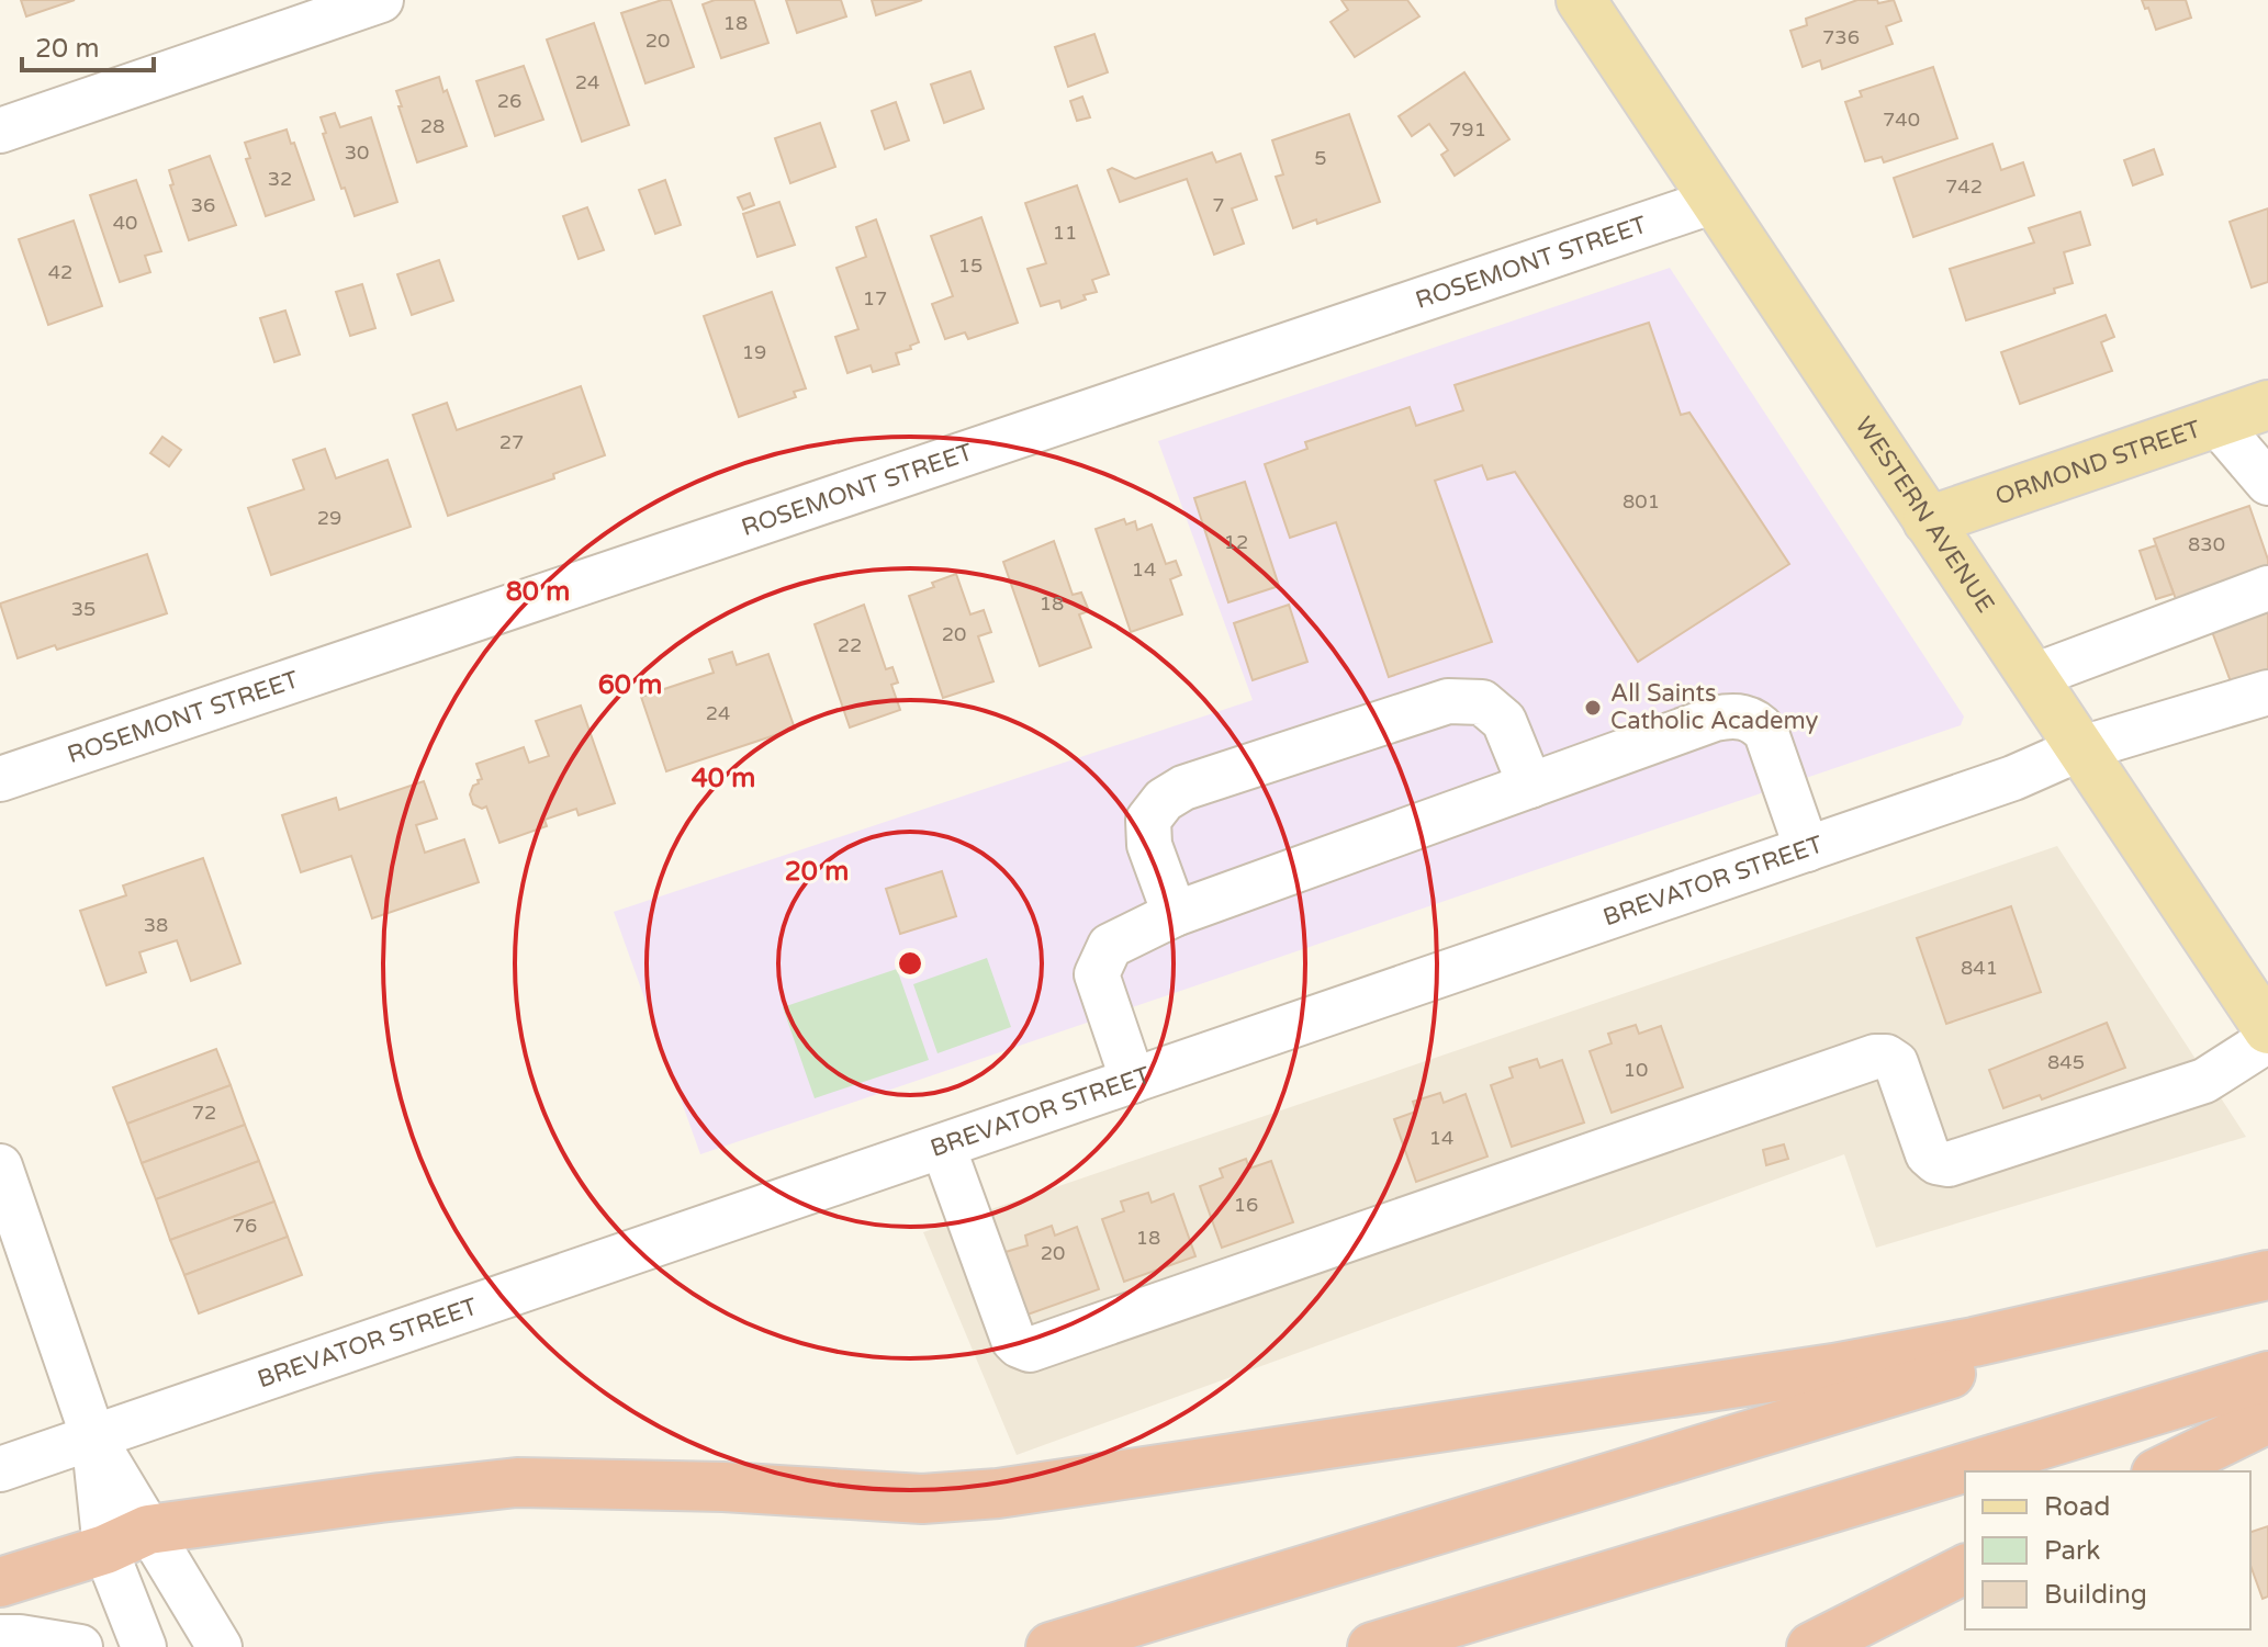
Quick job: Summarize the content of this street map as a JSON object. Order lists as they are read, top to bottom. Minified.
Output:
{"streets":{"main road":["ORMOND STREET","WESTERN AVENUE"],"street":["ROSEMONT STREET","BREVATOR STREET"]},"crossings":[["ROSEMONT STREET","WESTERN AVENUE"],["ORMOND STREET","WESTERN AVENUE"],["WESTERN AVENUE","BREVATOR STREET"]],"places":["All Saints Catholic Academy"],"house_numbers":["18","736","20","24","26","740","28","791","30","5","32","742","36","7","40","11","15","42","17","19","27","801","29","12","830","14","18","35","20","22","24","38","841","845","10","72","14","16","76","18","20"],"legend":["Road","Park","Building"],"scale_bar":"20 m","rings":["80 m","60 m","40 m","20 m"]}
